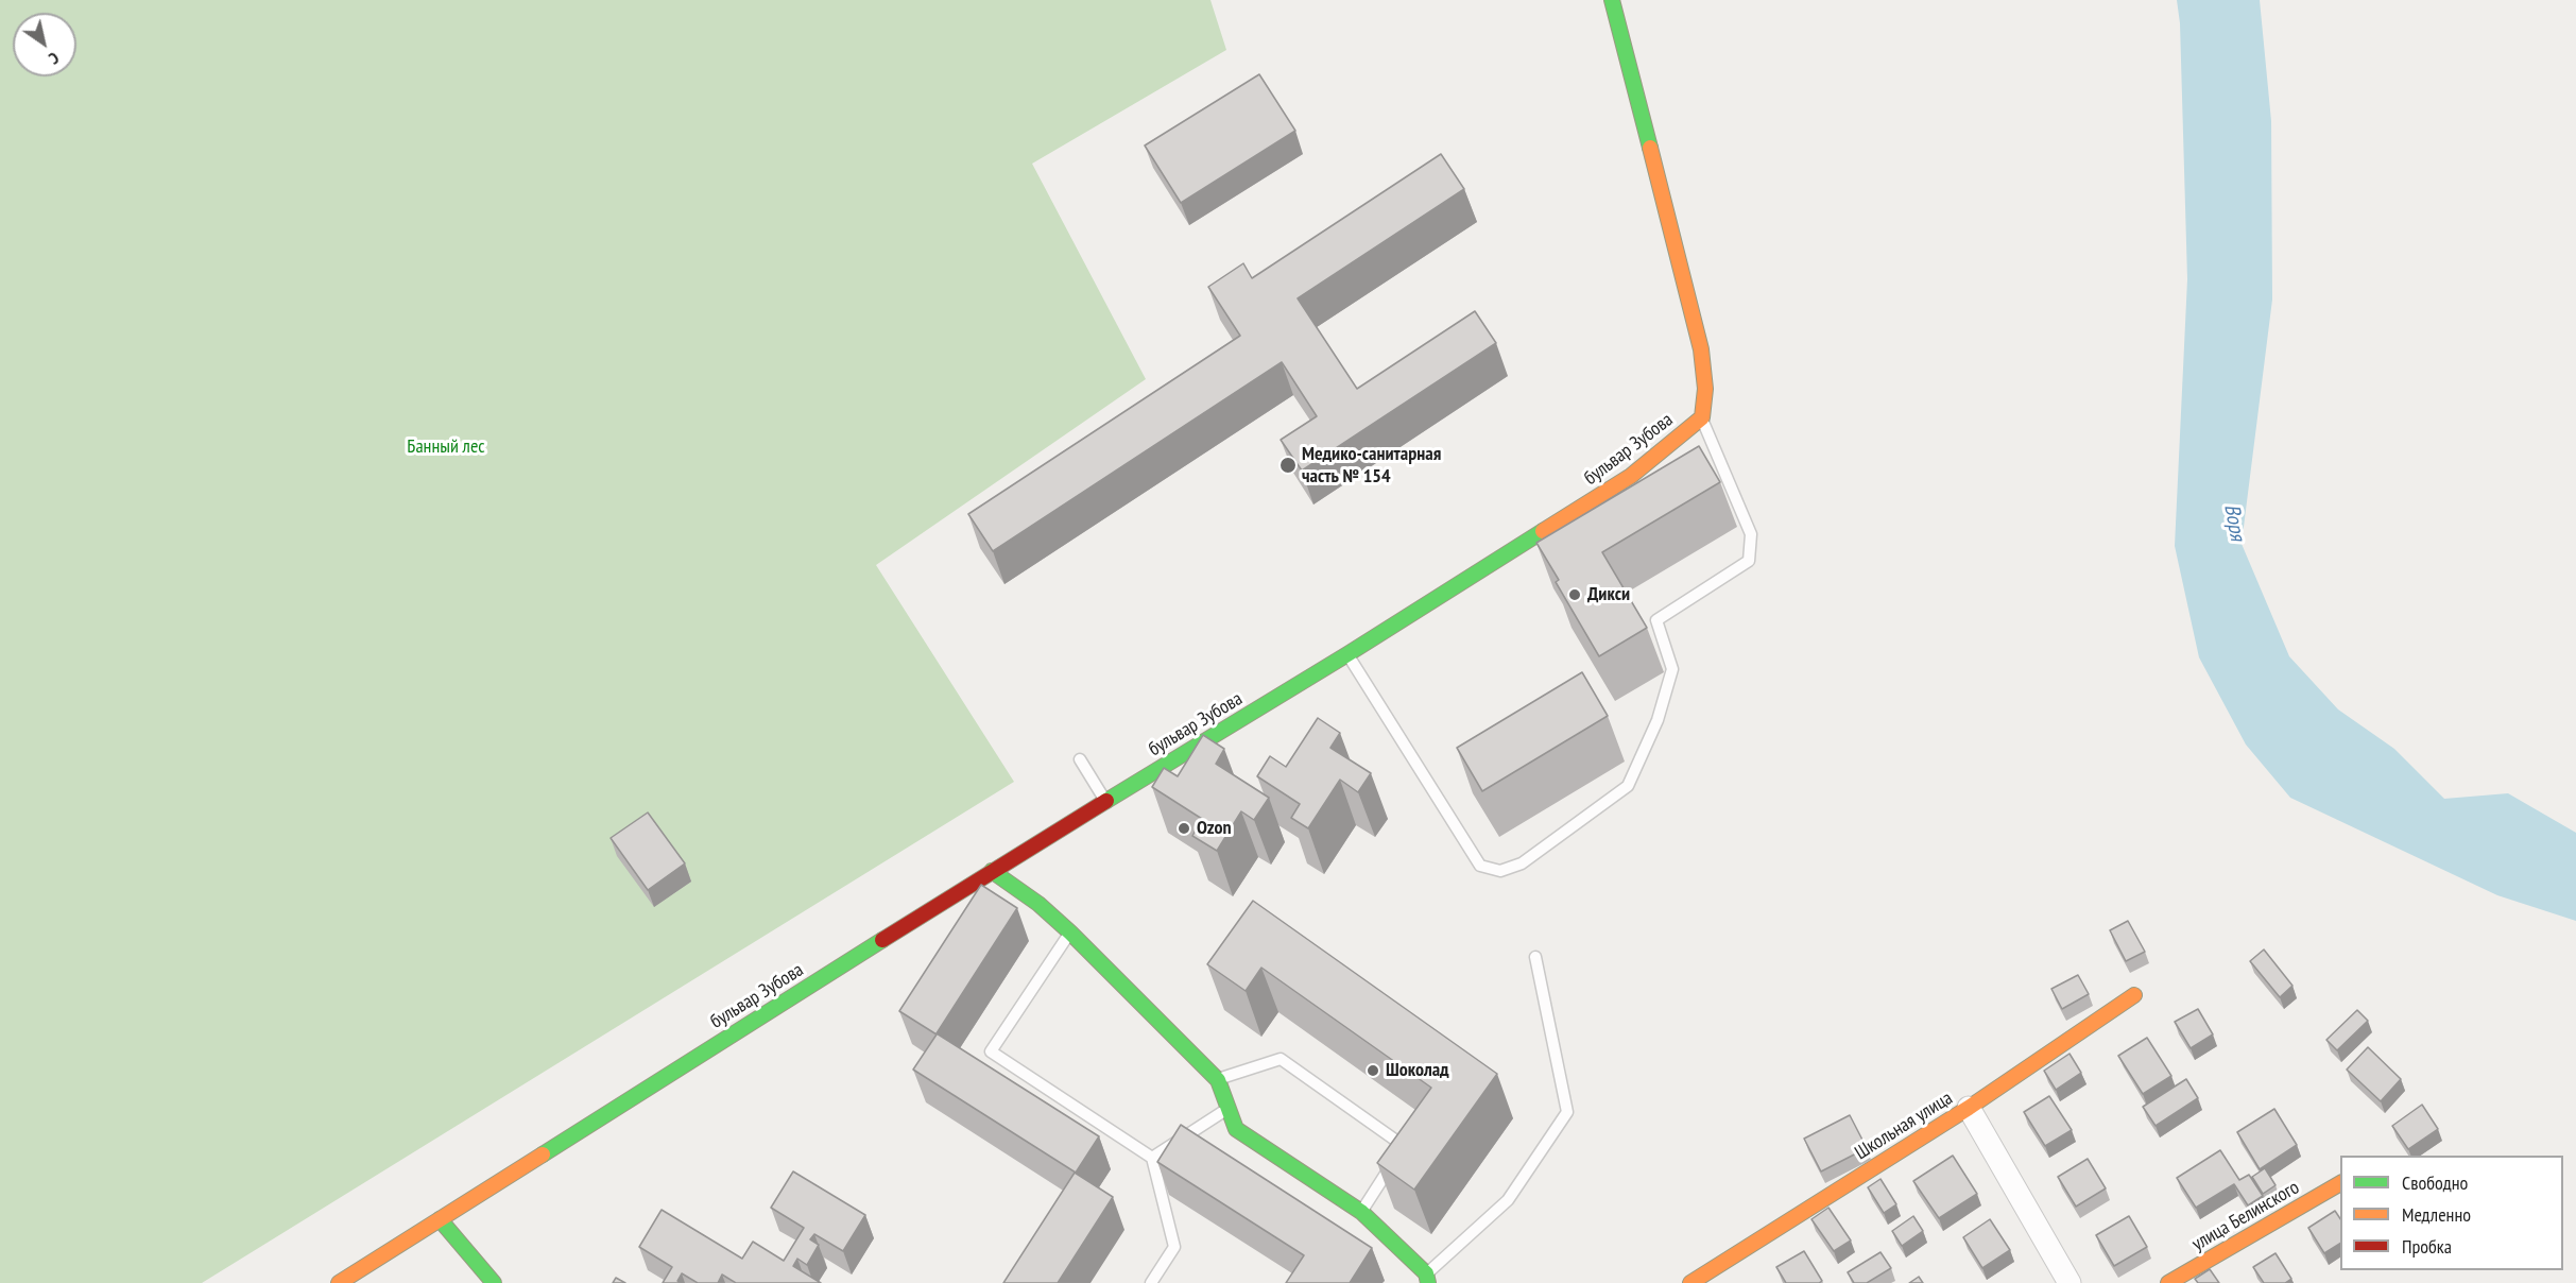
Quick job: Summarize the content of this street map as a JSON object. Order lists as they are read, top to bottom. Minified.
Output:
{"streets":{"street":["бульвар Зубова","Школьная улица","улица Белинского"]},"water":["Воря"],"parks":["Банный лес"],"places":["Медико-санитарная часть № 154","Дикси","Ozon","Шоколад"],"legend":["Свободно","Медленно","Пробка"],"north":"bottom right"}
